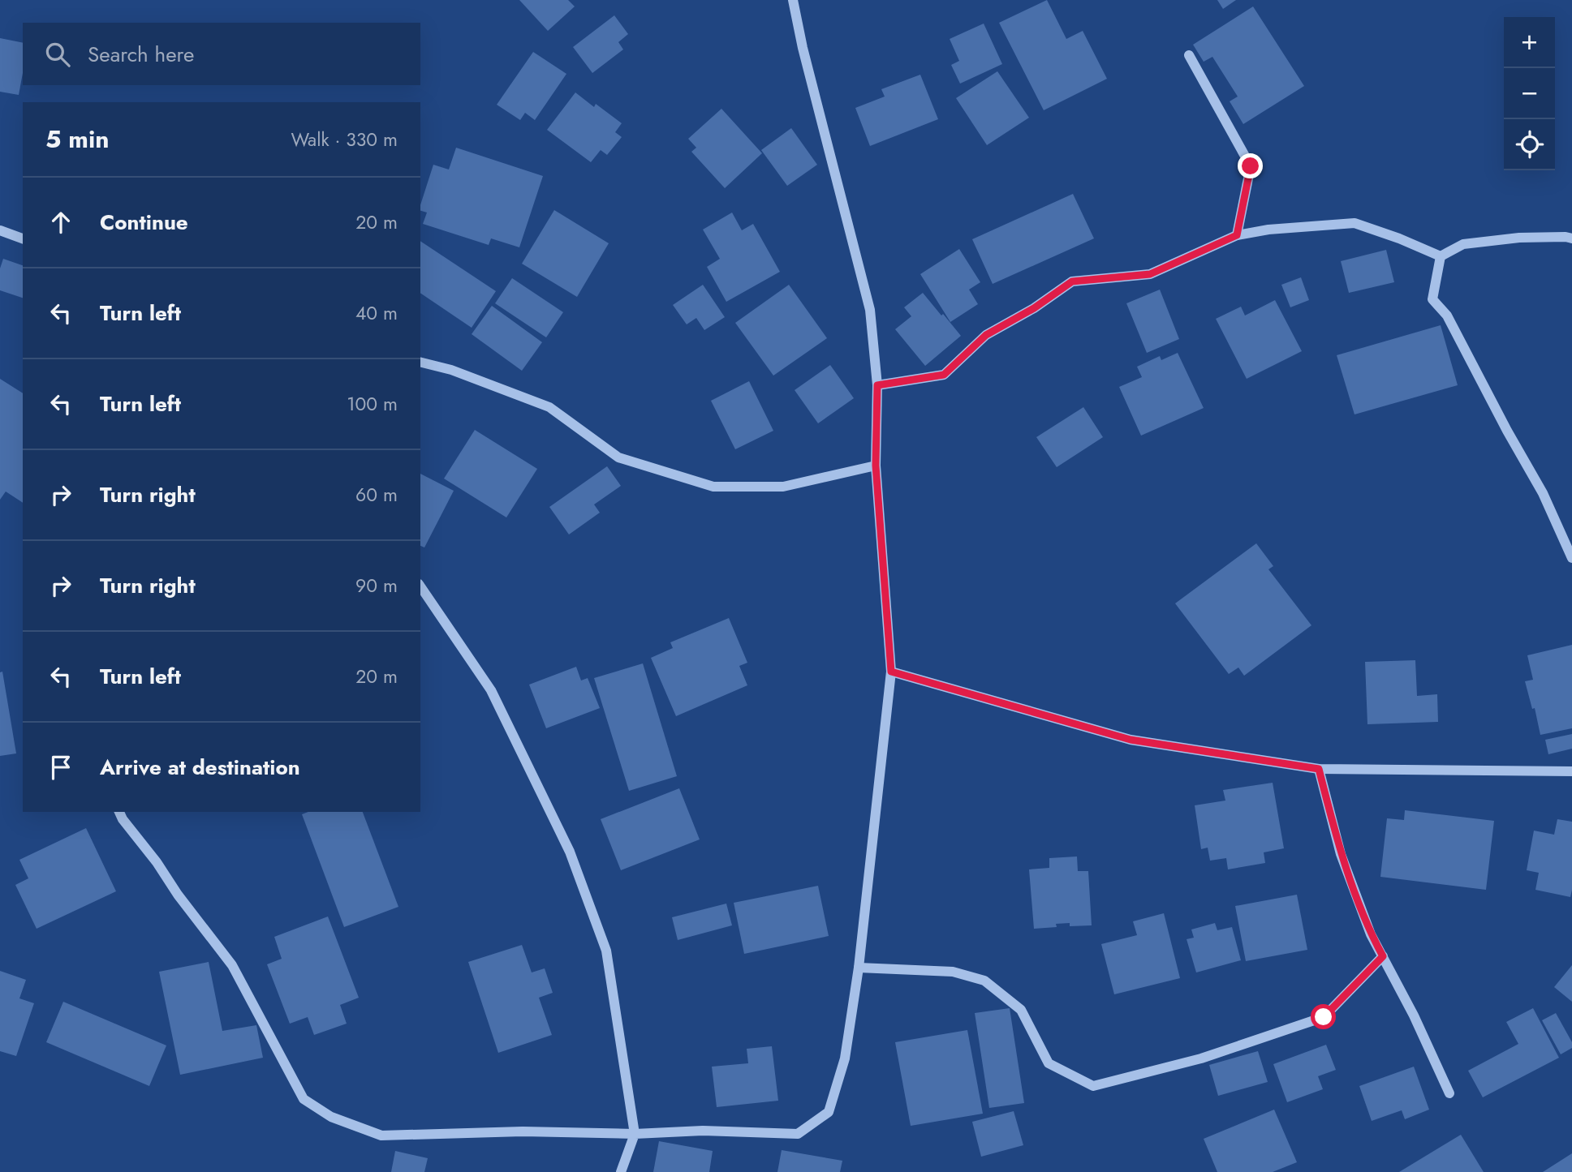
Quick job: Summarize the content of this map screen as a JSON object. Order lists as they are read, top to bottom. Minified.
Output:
{"page":{"map_buttons":["+","−"],"search":"Search here","heading":["5 min","Walk · 330 m"],"list":[["Continue","20 m"],["Turn left","40 m"],["Turn left","100 m"],["Turn right","60 m"],["Turn right","90 m"],["Turn left","20 m"],"Arrive at destination"]}}
